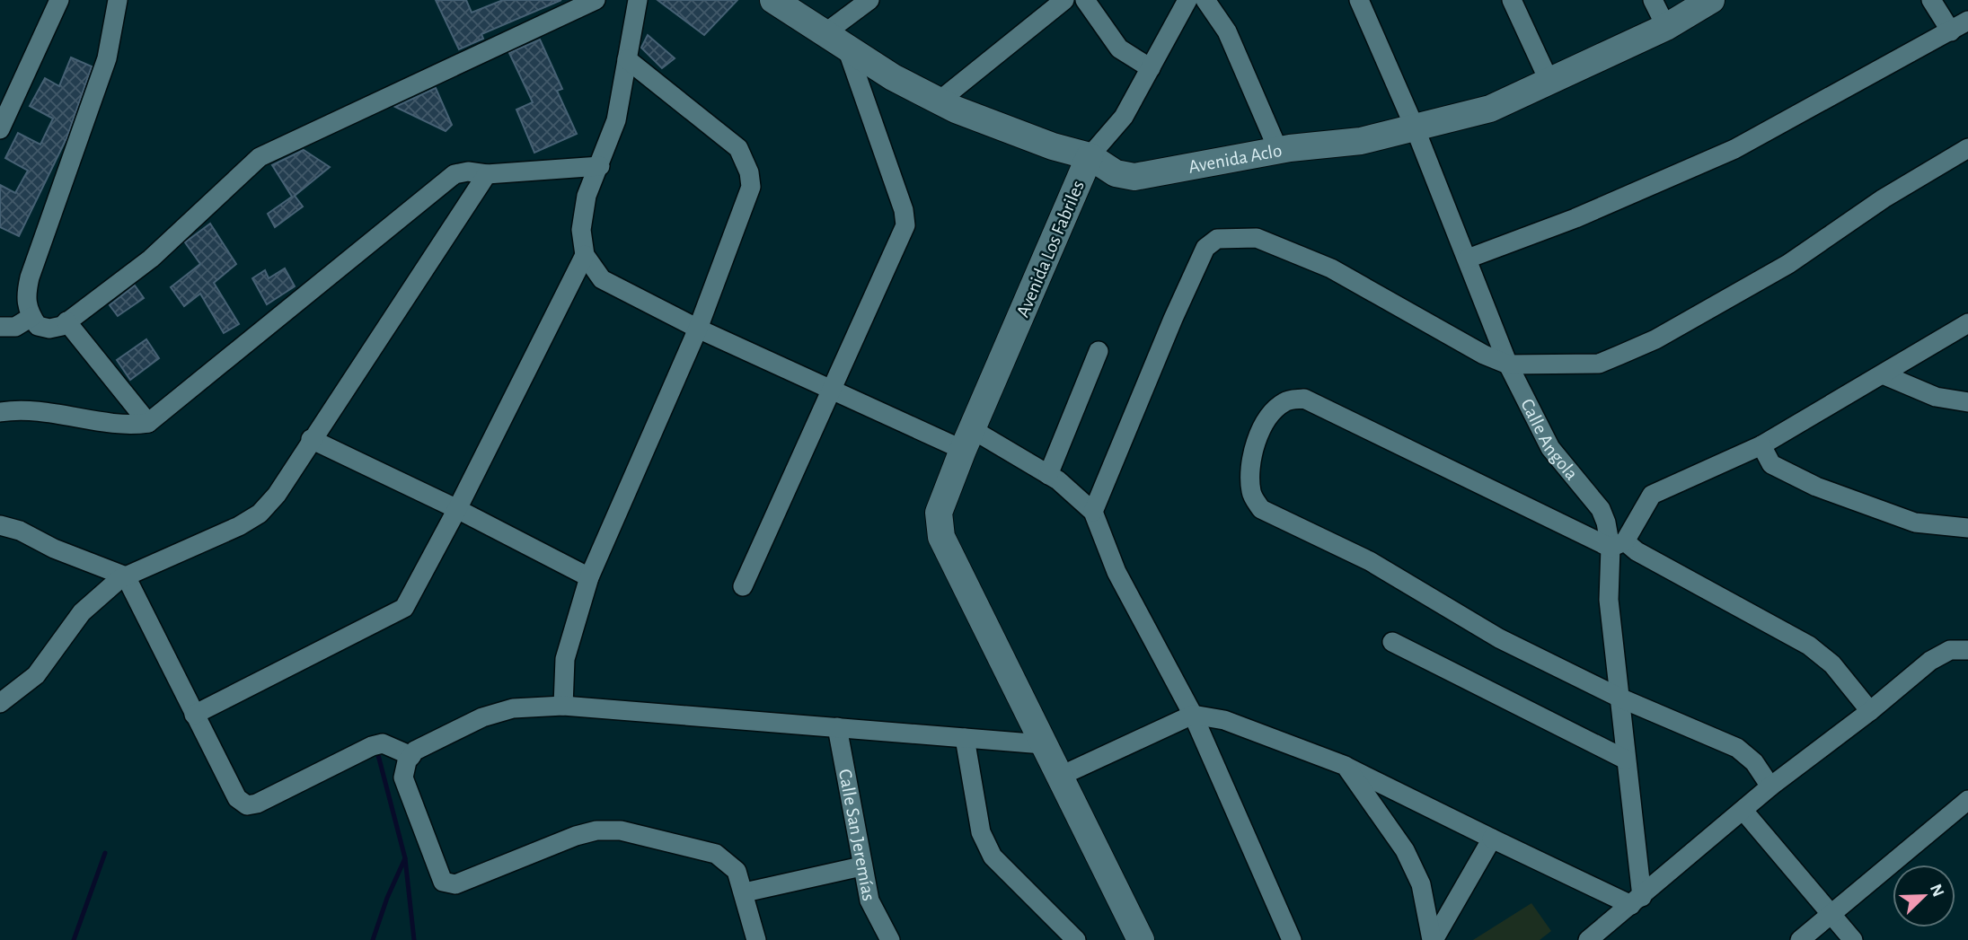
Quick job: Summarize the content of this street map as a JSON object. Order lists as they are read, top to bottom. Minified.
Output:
{"streets":{"street":["Avenida Aclo","Avenida Los Fabriles","Calle Angola","Calle San Jeremías"]},"crossings":[["Avenida Aclo","Avenida Los Fabriles"],["Avenida Aclo","Calle Angola"]],"north":"top right"}
